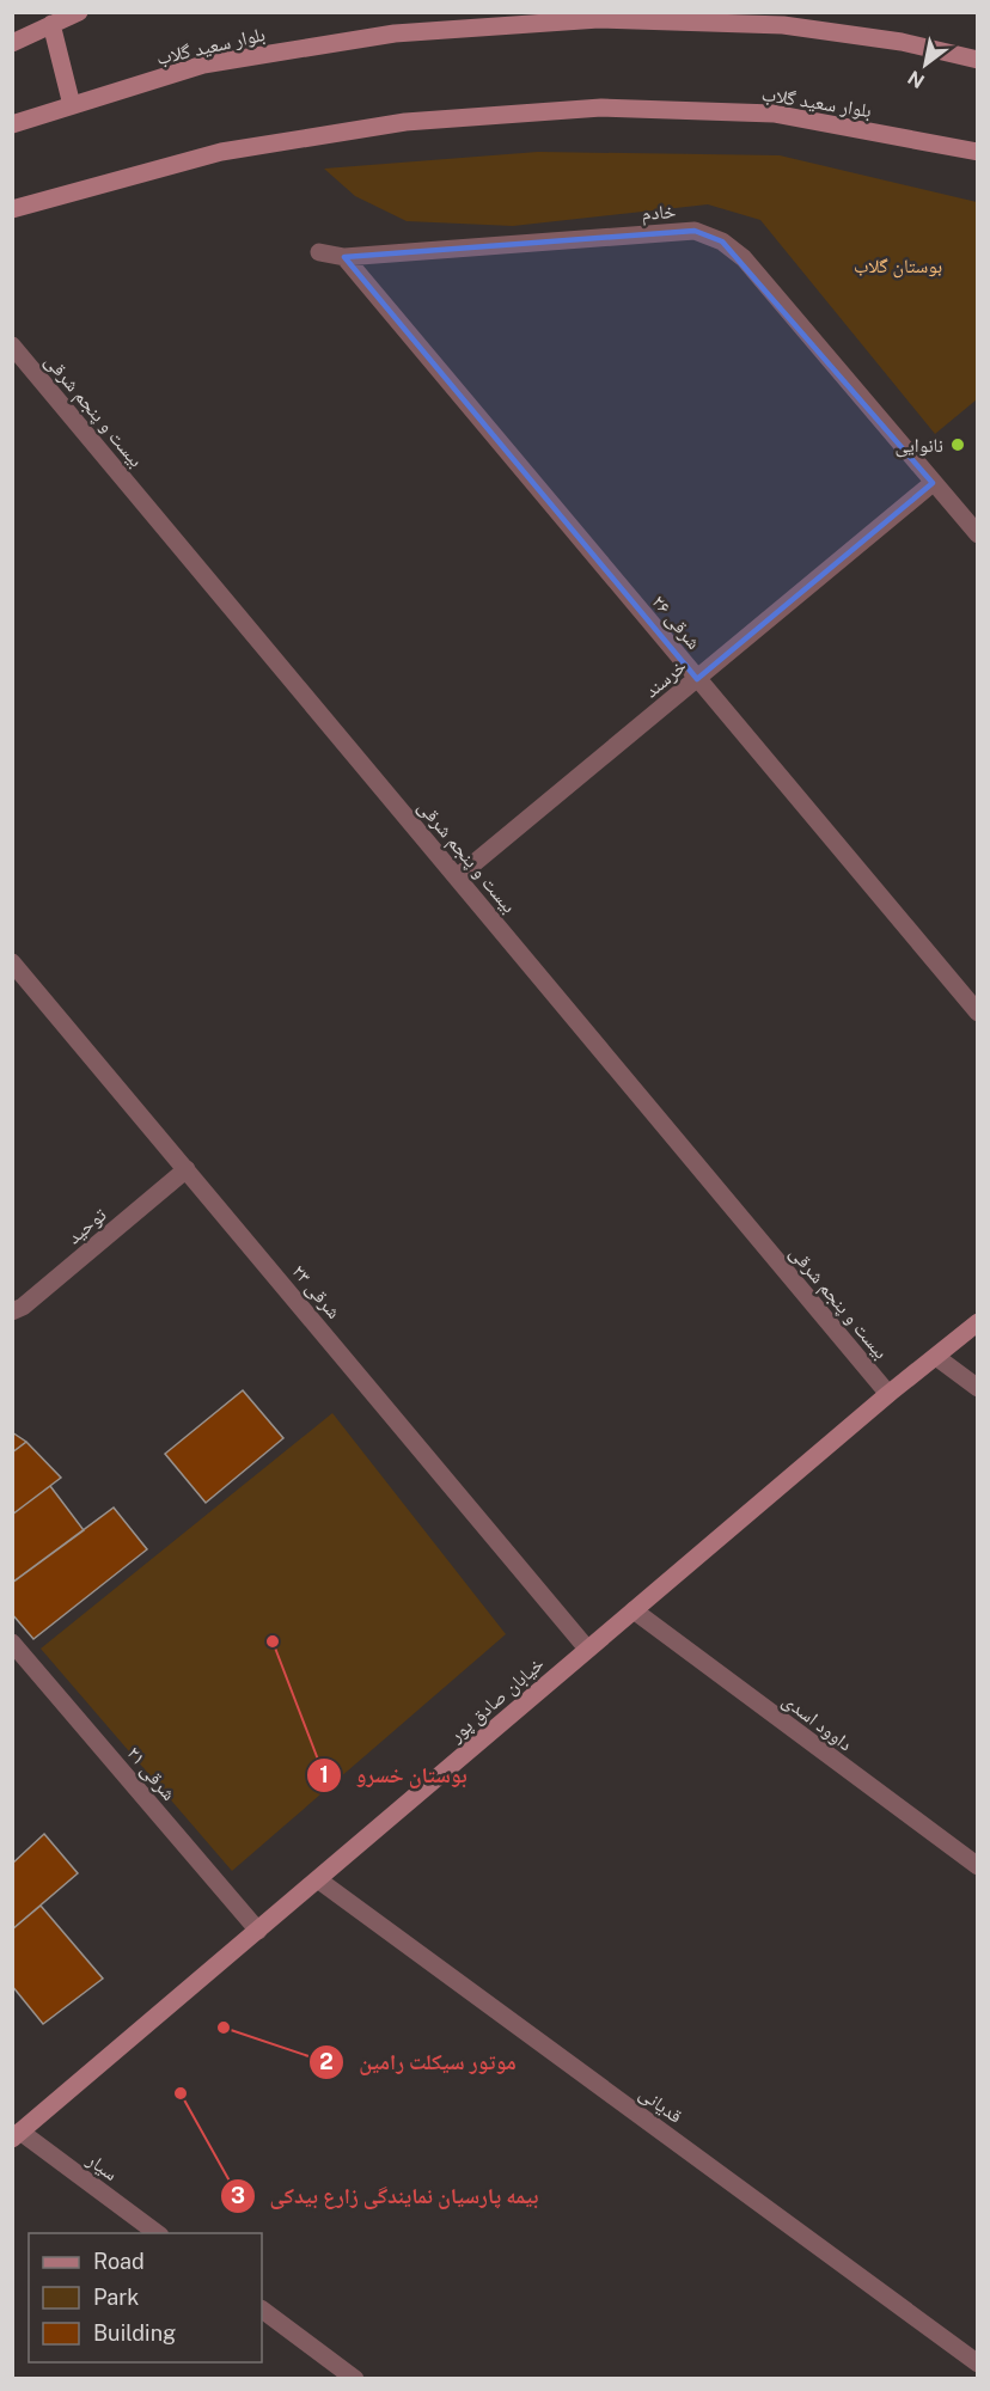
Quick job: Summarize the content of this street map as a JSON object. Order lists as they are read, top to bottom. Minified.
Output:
{"streets":{"main road":["بلوار سعید گلاب","خیابان صادق پور"],"street":["خادم","بیست و پنجم شرقی","۲۶ شرقی","خرسند","توحید","۲۳ شرقی","داوود اسدی","۲۱ شرقی","قدیانی","سیار"]},"crossings":[["خادم","۲۶ شرقی"],["خادم","خرسند"],["بیست و پنجم شرقی","خرسند"],["بیست و پنجم شرقی","خیابان صادق پور"],["۲۶ شرقی","خرسند"],["توحید","۲۳ شرقی"],["۲۳ شرقی","خیابان صادق پور"],["خیابان صادق پور","داوود اسدی"],["خیابان صادق پور","۲۱ شرقی"],["خیابان صادق پور","قدیانی"],["خیابان صادق پور","سیار"]],"parks":["بوستان گلاب"],"places":["نانوایی","بوستان خسرو","موتور سیکلت رامین","بیمه پارسیان نمایندگی زارع بیدکی"],"legend":["Road","Park","Building"],"north":"bottom left"}
